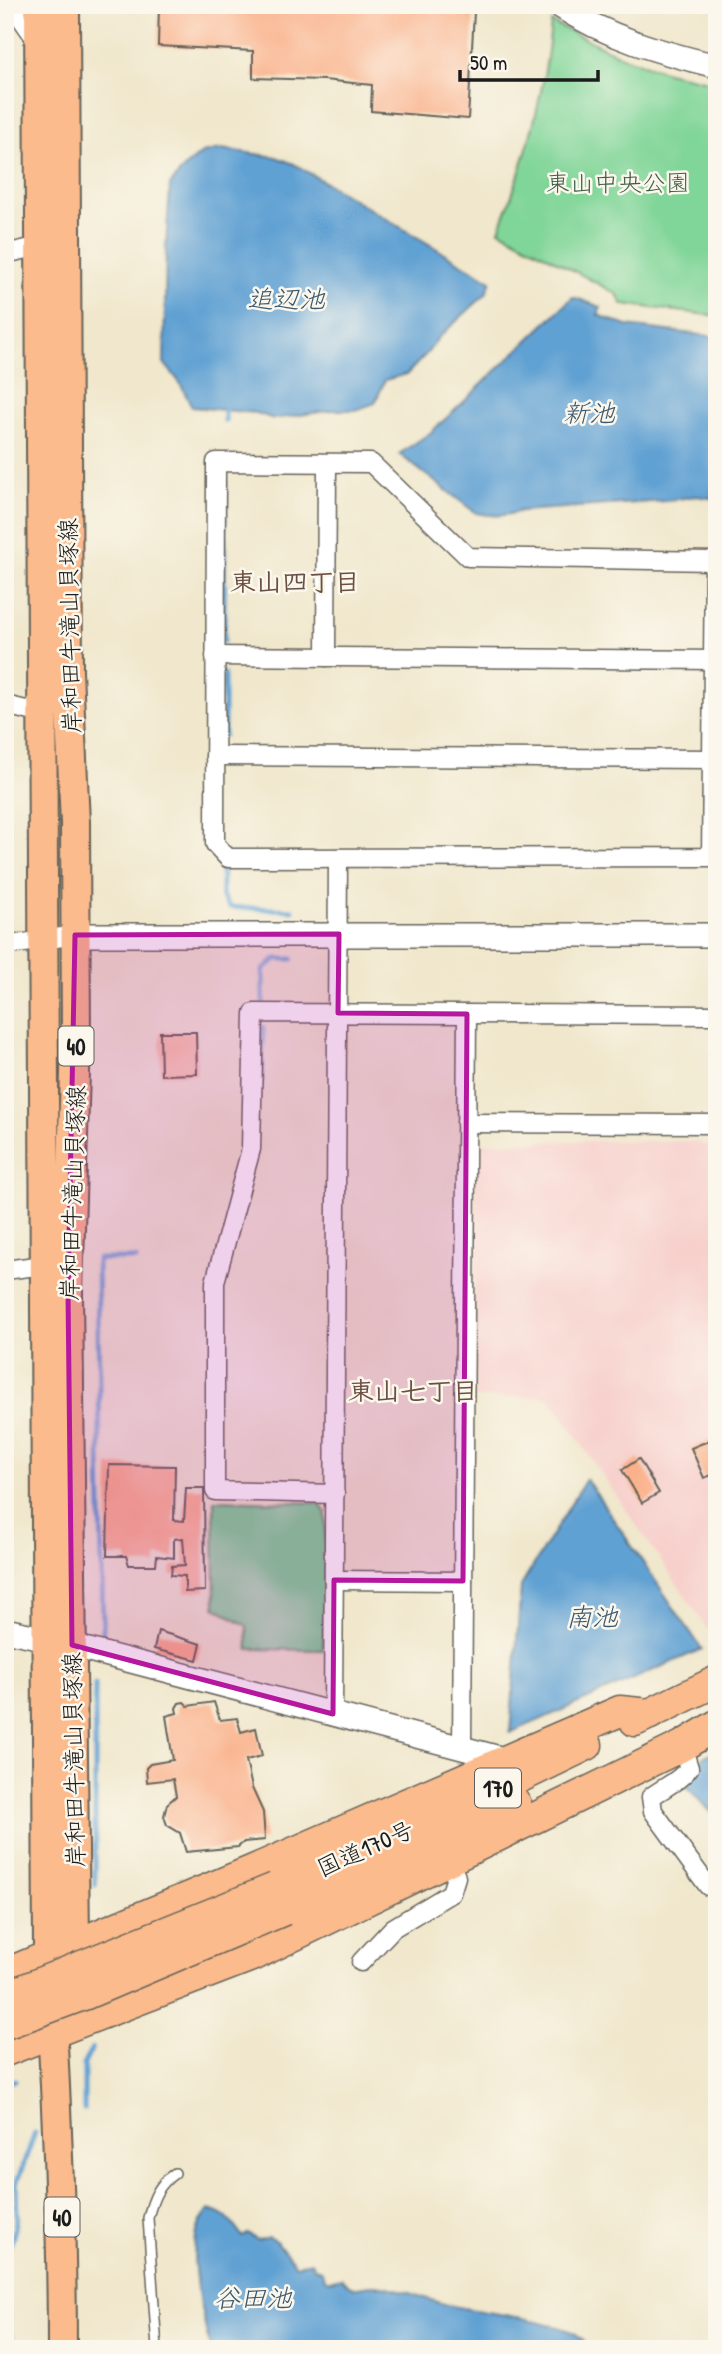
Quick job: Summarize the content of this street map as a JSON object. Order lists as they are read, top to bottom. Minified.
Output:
{"streets":{"highway":["170","国道170号"],"main road":["岸和田牛滝山貝塚線","40"]},"districts":["東山四丁目","東山七丁目"],"water":["追辺池","新池","南池","谷田池"],"parks":["東山中央公園"],"scale_bar":"50 m"}
